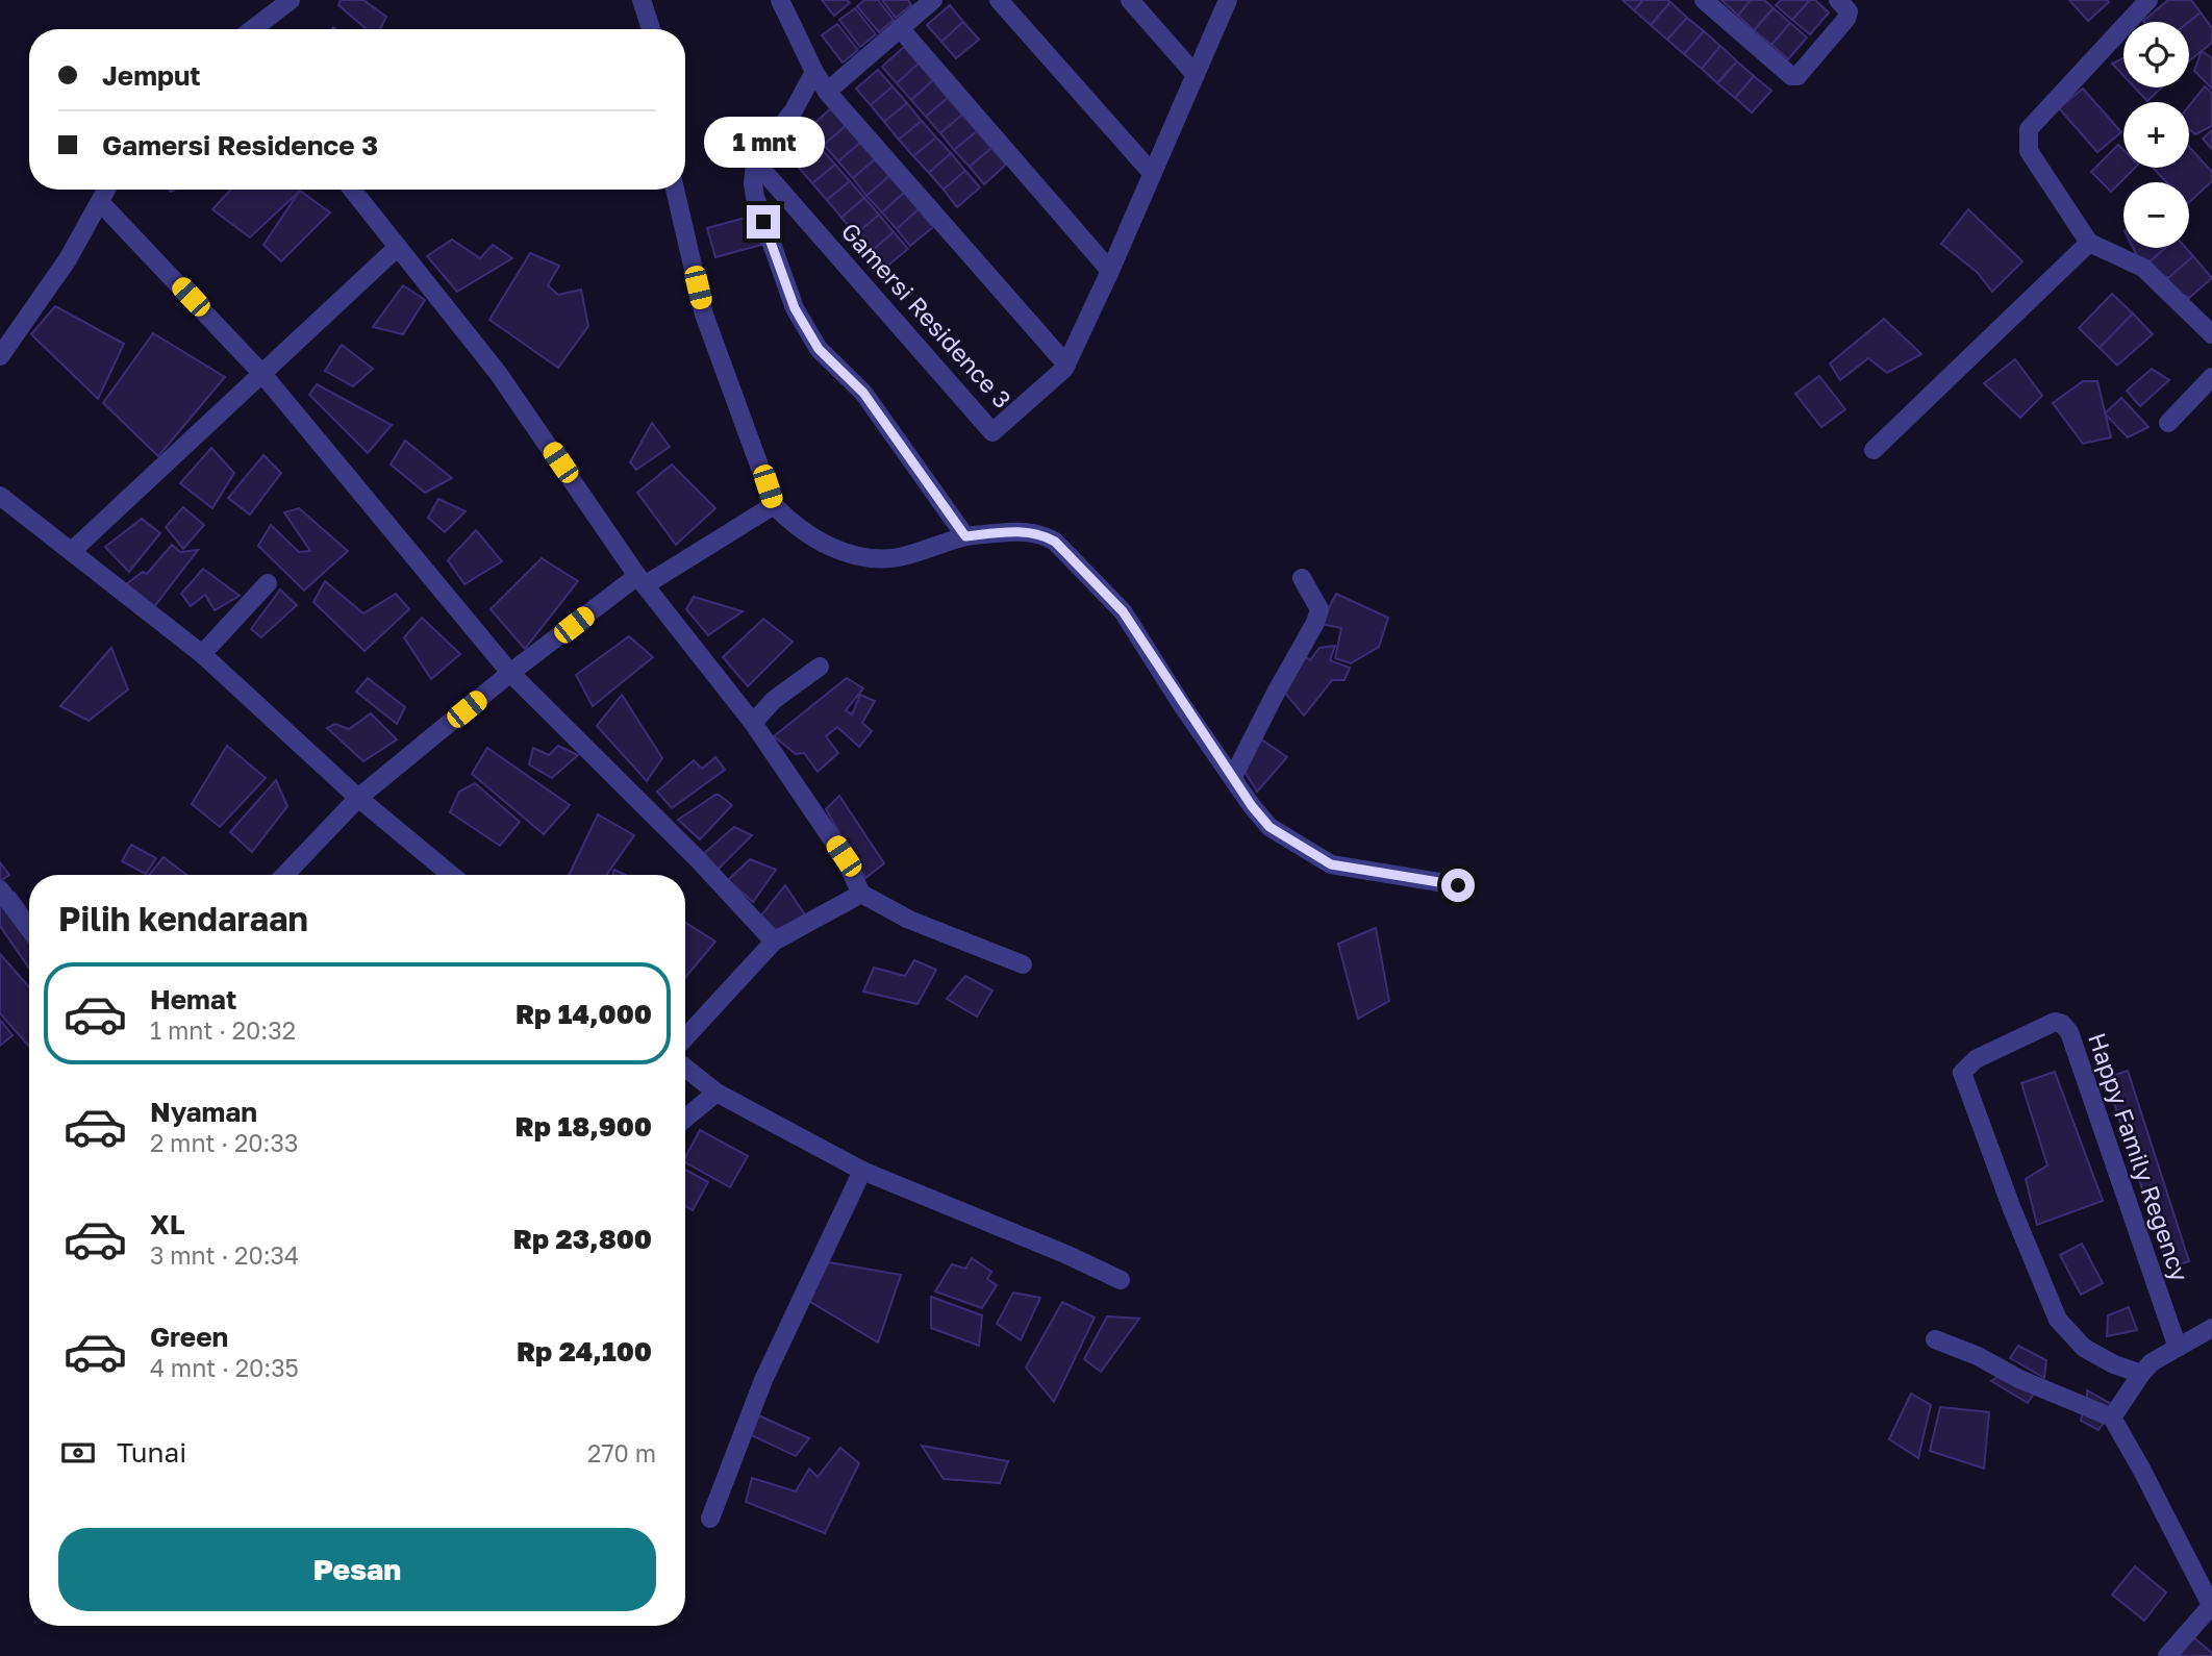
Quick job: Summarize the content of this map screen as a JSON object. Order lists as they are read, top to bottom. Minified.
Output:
{"streets":{"street":["Gamersi Residence 3","Happy Family Regency"]},"page":{"map_buttons":["+","−"],"banner":["Jemput","Gamersi Residence 3"],"bubble":"1 mnt","heading":"Pilih kendaraan","list":[{"name":"Hemat","note":"1 mnt · 20:32","value":"Rp 14,000"},{"name":"Nyaman","note":"2 mnt · 20:33","value":"Rp 18,900"},{"name":"XL","note":"3 mnt · 20:34","value":"Rp 23,800"},{"name":"Green","note":"4 mnt · 20:35","value":"Rp 24,100"}],"pay":["Tunai","270 m"],"buttons":"Pesan"}}
